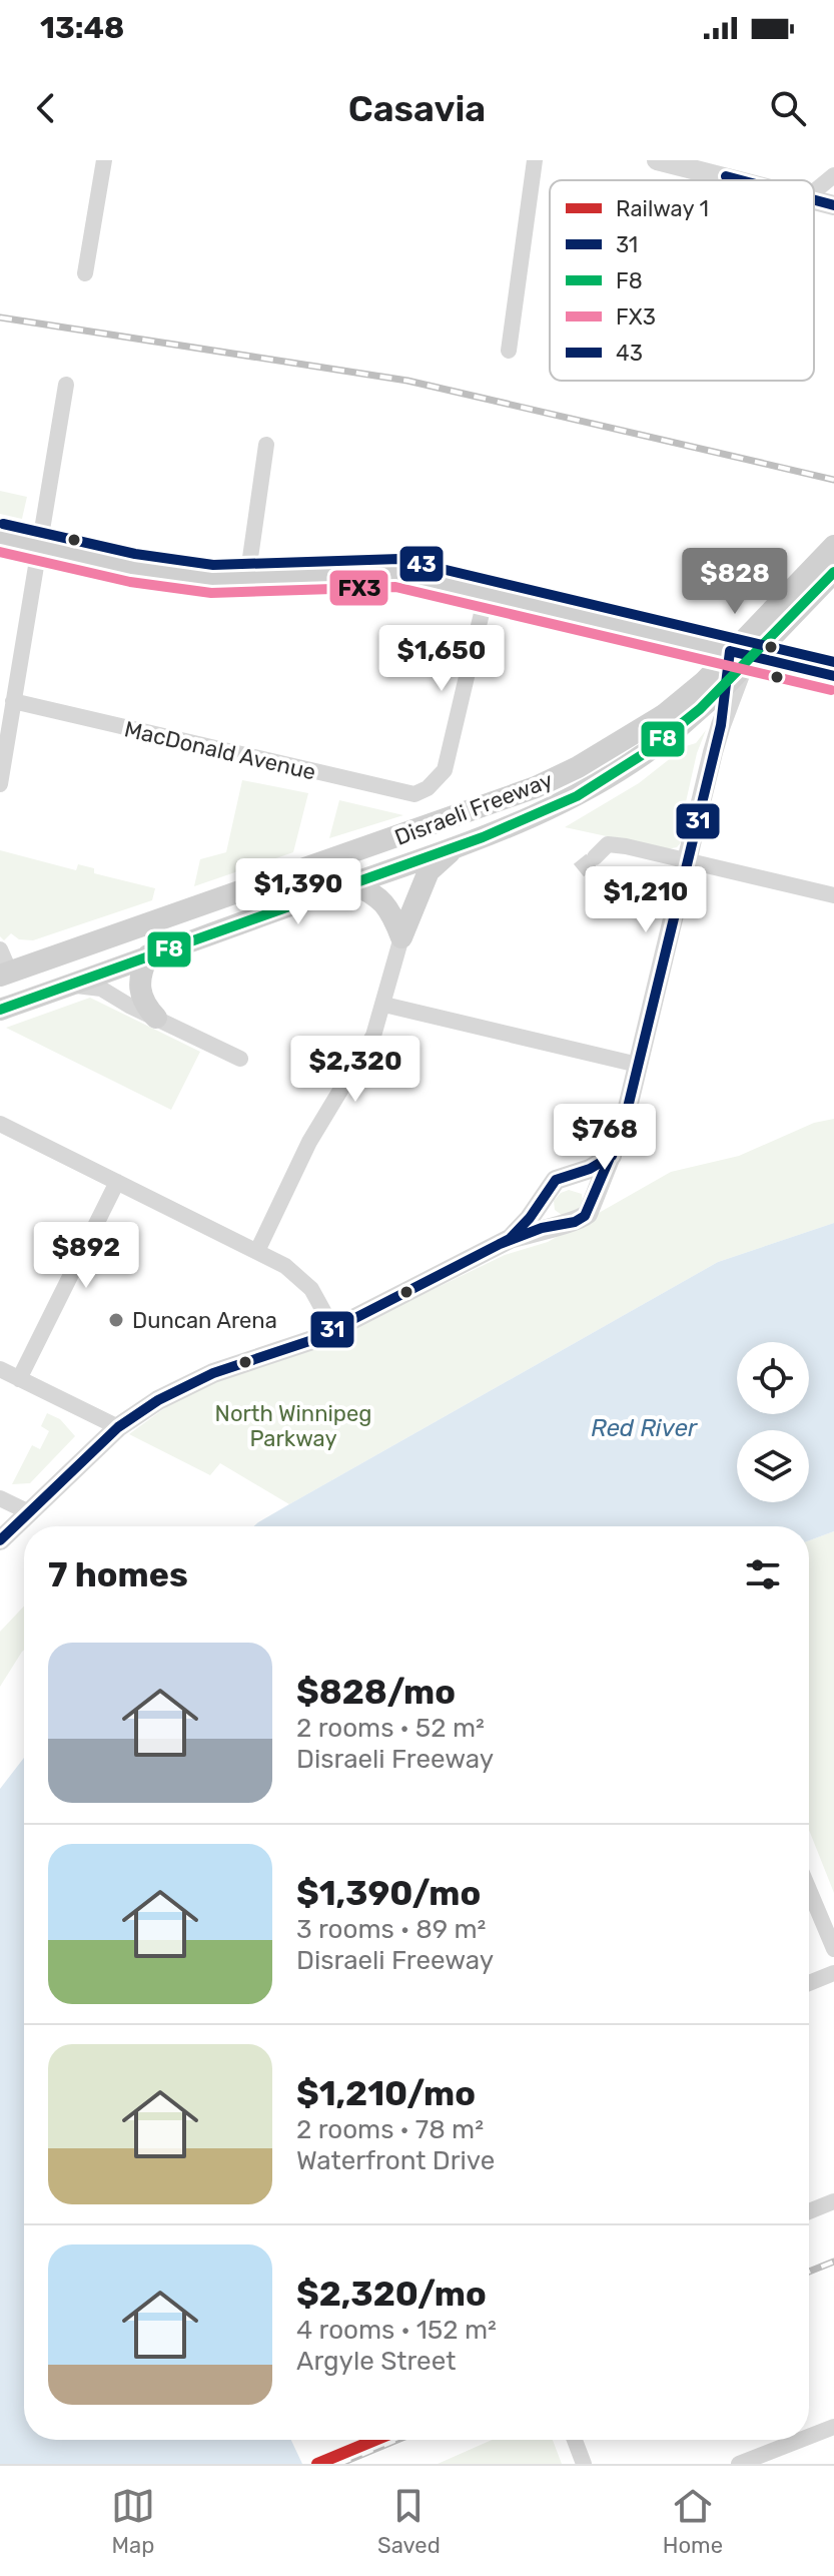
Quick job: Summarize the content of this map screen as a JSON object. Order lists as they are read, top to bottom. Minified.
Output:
{"streets":{"main road":["Disraeli Freeway"],"street":["MacDonald Avenue"]},"water":["Red River"],"parks":["North Winnipeg Parkway"],"places":["Duncan Arena"],"lines":["transit line 31","transit line 43","transit line FX3","transit line F8","rail line 1"],"legend":["Railway 1","31","F8","FX3","43"],"page":{"status":"13:48","header":"Casavia","price":["$828","$1,650","$1,390","$1,210","$2,320","$768","$892"],"heading":"7 homes","list":[{"name":"$828/mo","note":"2 rooms · 52 m² · Disraeli Freeway"},{"name":"$1,390/mo","note":"3 rooms · 89 m² · Disraeli Freeway"},{"name":"$1,210/mo","note":"2 rooms · 78 m² · Waterfront Drive"},{"name":"$2,320/mo","note":"4 rooms · 152 m² · Argyle Street"}],"tabs":["Map","Saved","Home"]}}
